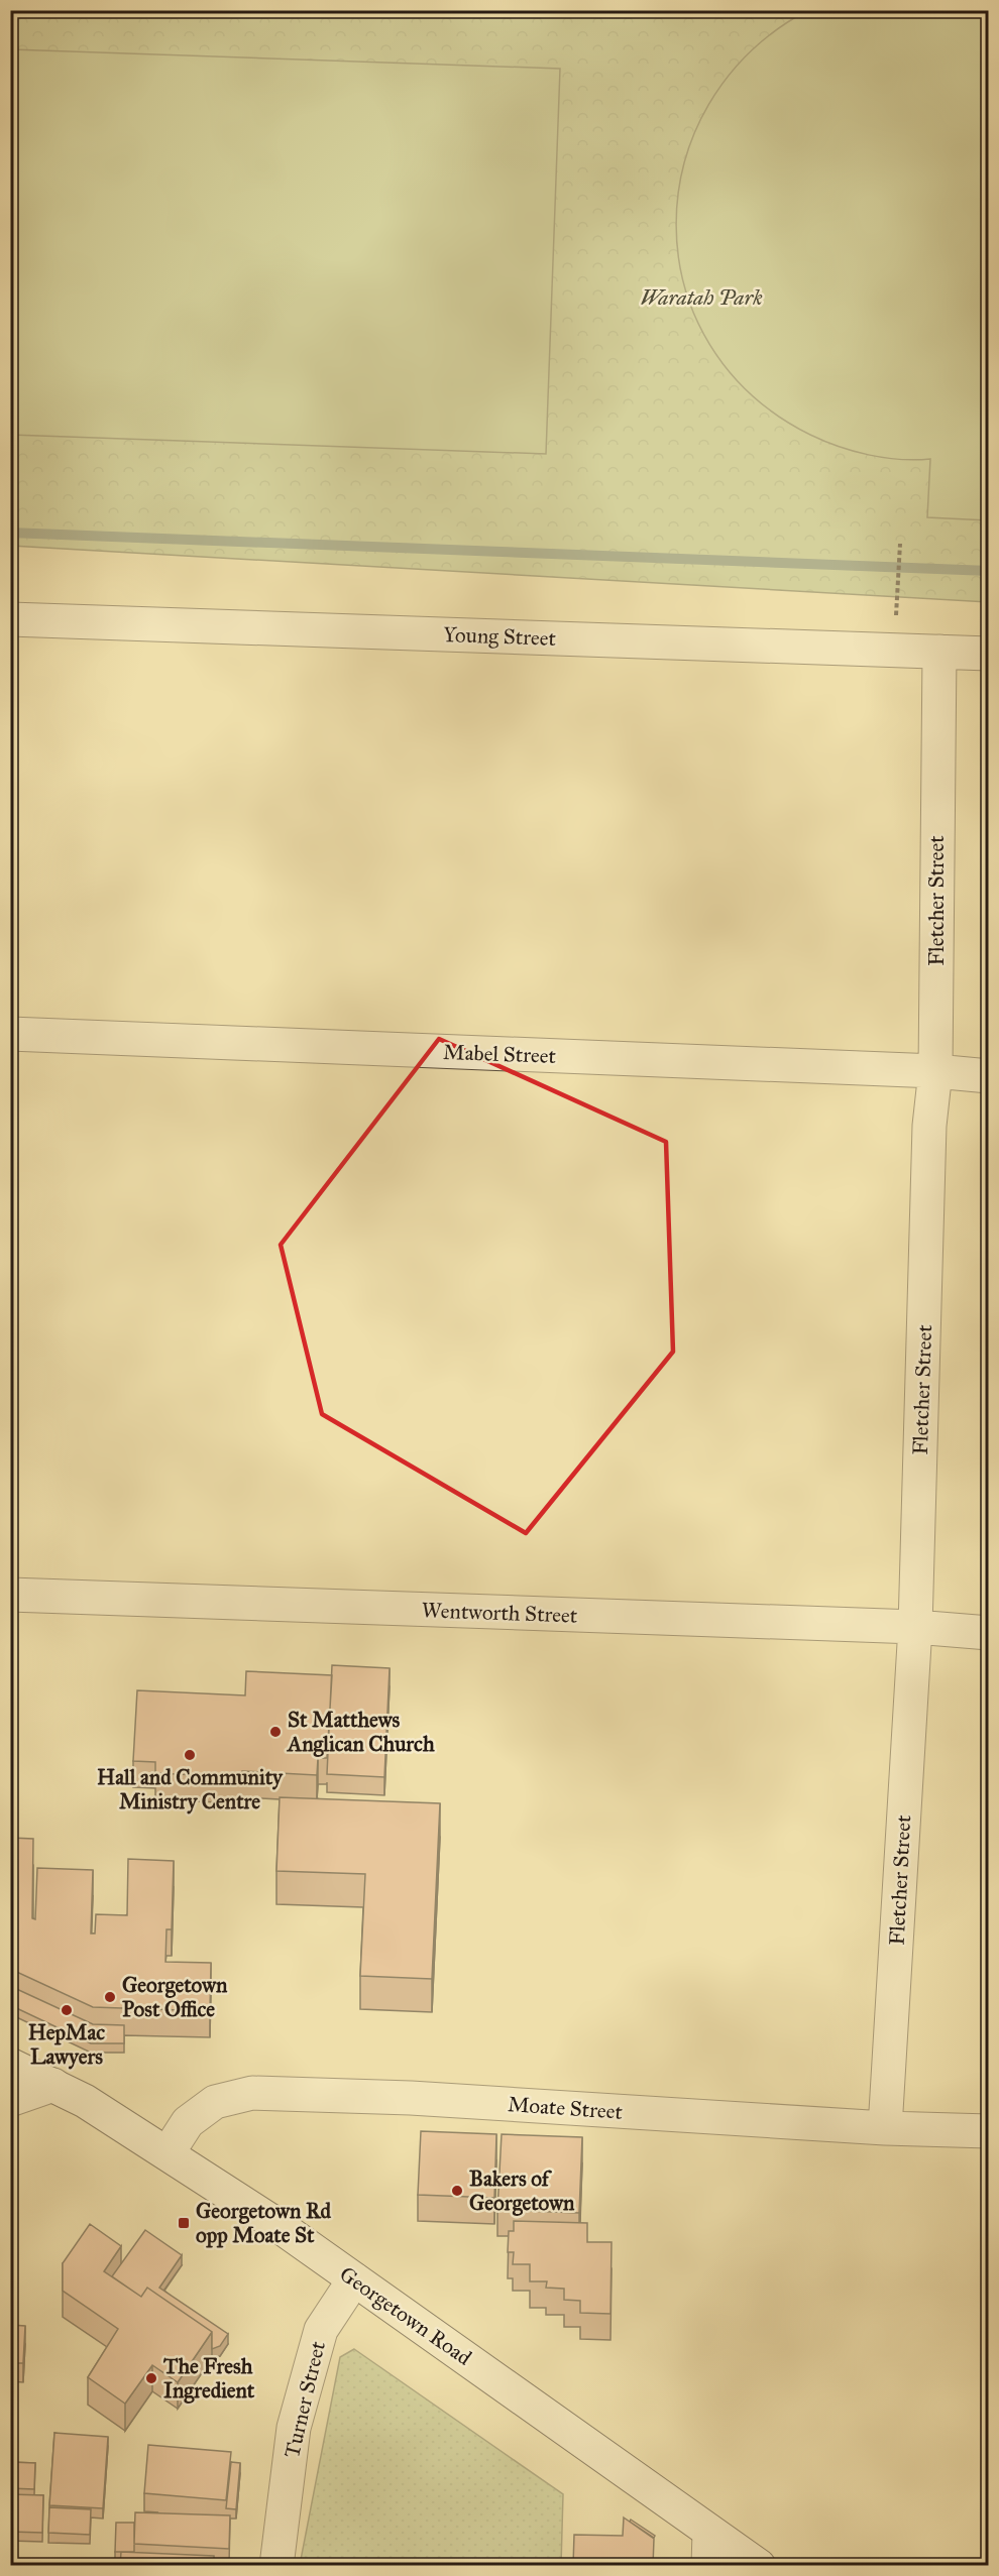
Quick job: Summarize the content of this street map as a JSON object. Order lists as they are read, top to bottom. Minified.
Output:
{"streets":{"street":["Young Street","Fletcher Street","Mabel Street","Wentworth Street","Moate Street","Georgetown Road","Turner Street"]},"crossings":[["Young Street","Fletcher Street"],["Fletcher Street","Mabel Street"],["Fletcher Street","Wentworth Street"],["Fletcher Street","Moate Street"],["Moate Street","Georgetown Road"],["Georgetown Road","Turner Street"]],"parks":["Waratah Park"],"places":{"other":["St Matthews Anglican Church","Hall and Community Ministry Centre","Georgetown Post Office","HepMac Lawyers","Bakers of Georgetown","The Fresh Ingredient"],"transit":["Georgetown Rd opp Moate St"]}}
